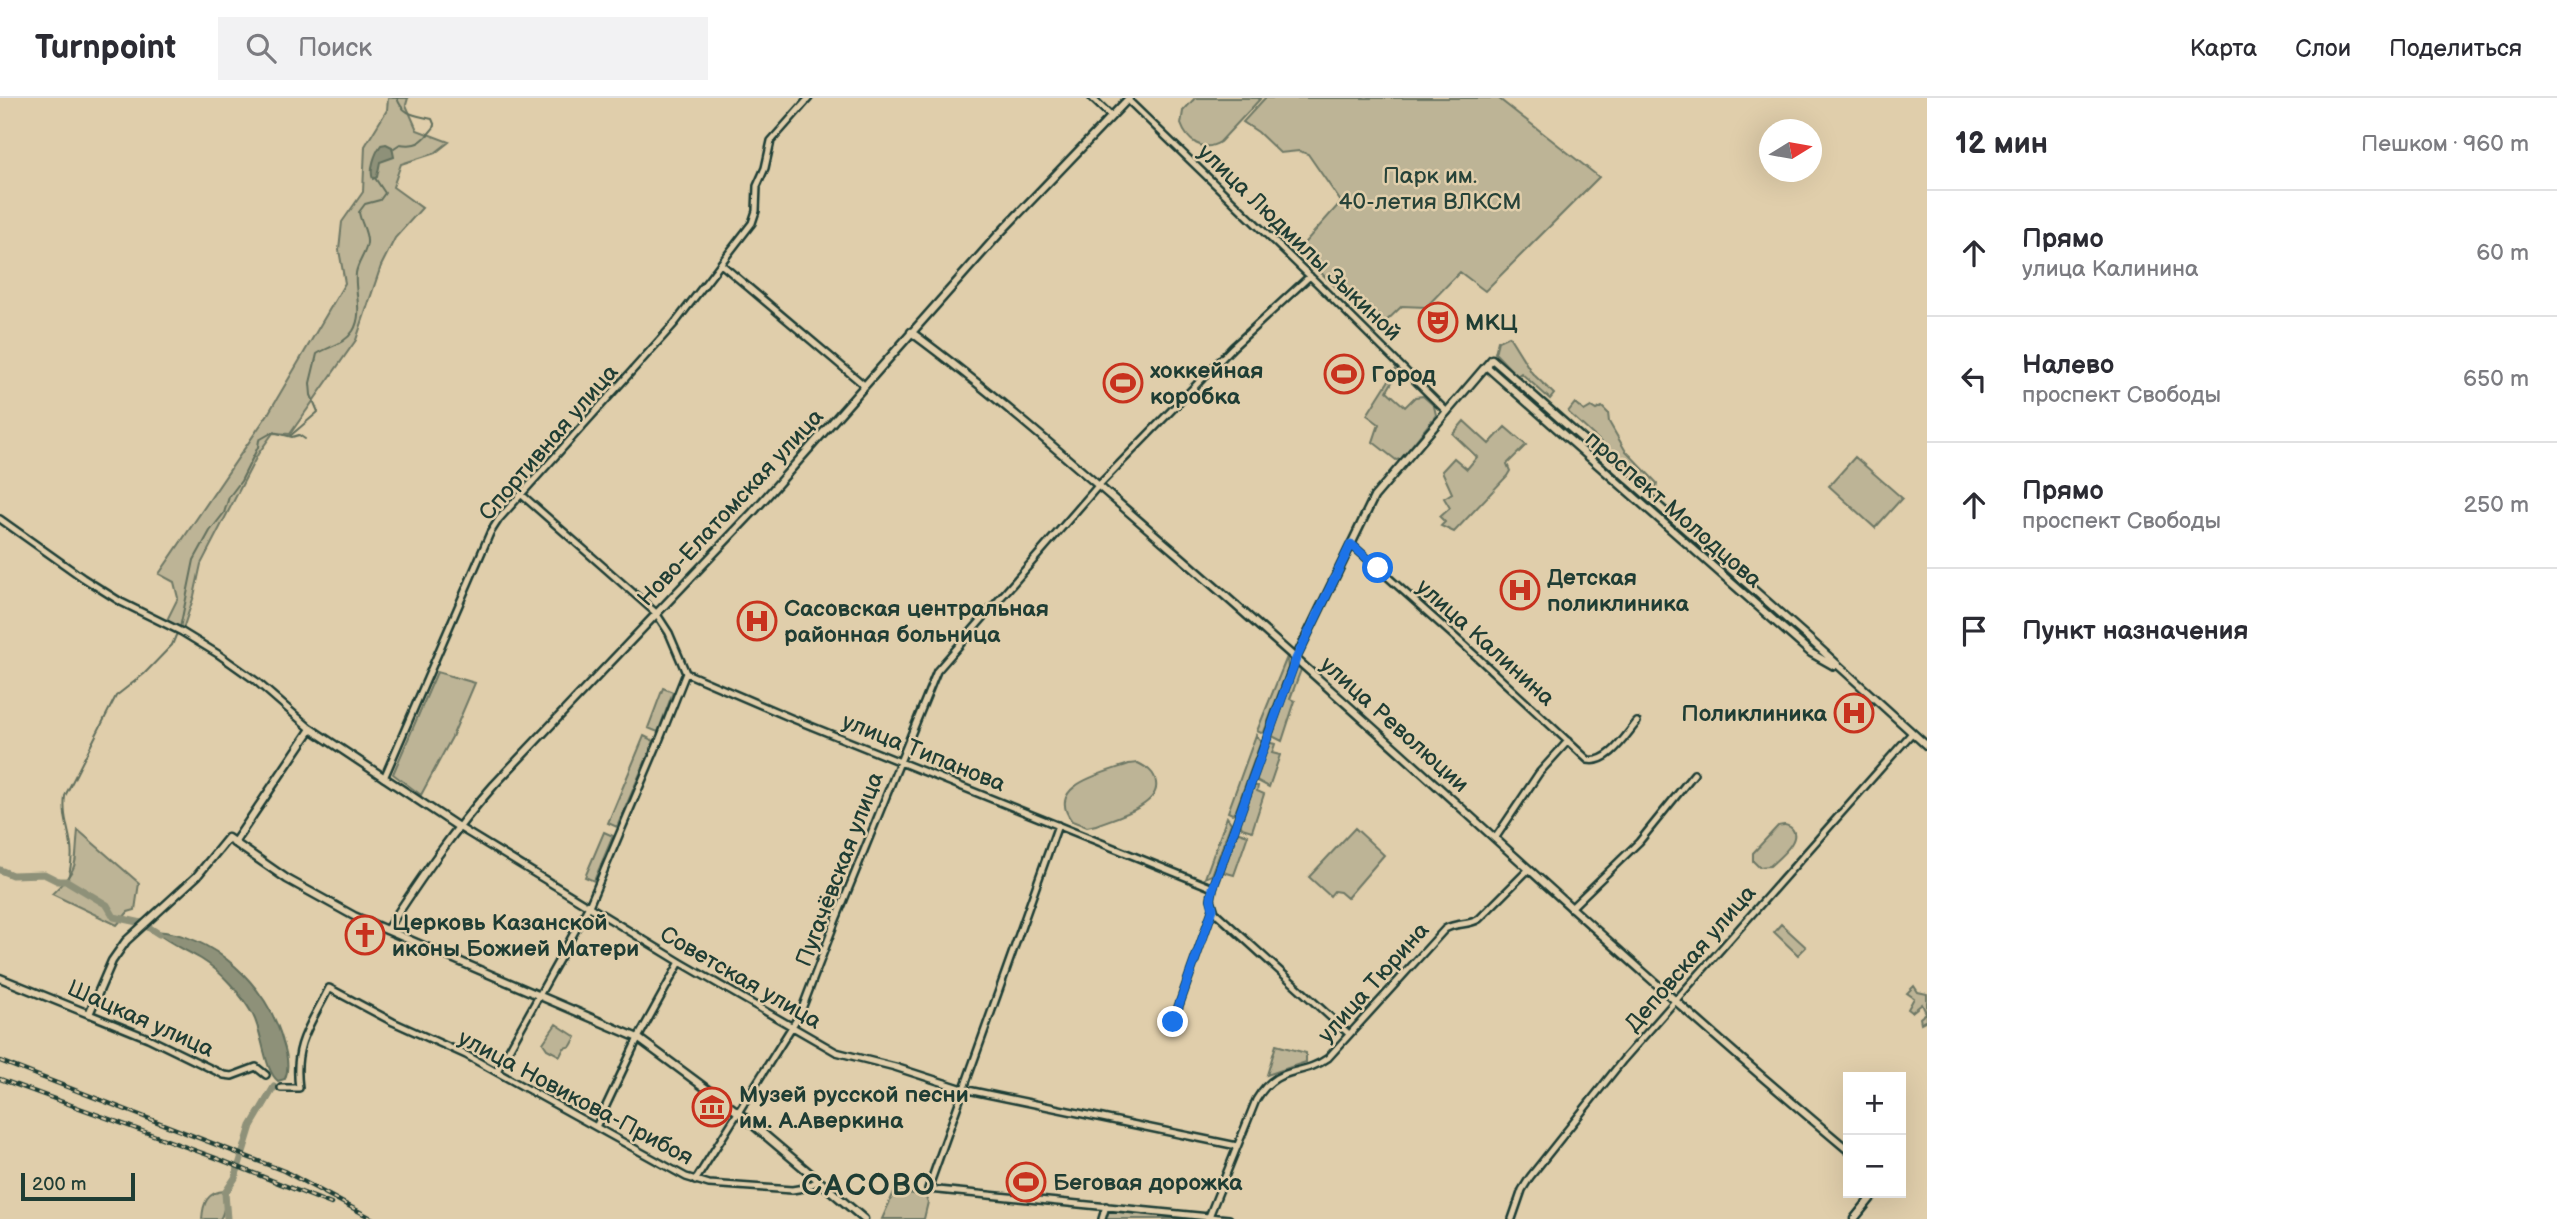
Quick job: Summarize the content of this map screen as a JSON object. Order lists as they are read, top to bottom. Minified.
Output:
{"streets":{"main road":["Ново-Елатомская улица","проспект Молодцова","улица Революции","Советская улица","Шацкая улица"],"street":["улица Людмилы Зыкиной","Спортивная улица","улица Калинина","улица Типанова","Пугачёвская улица","Деповская улица","улица Тюрина","улица Новикова-Прибоя"]},"crossings":[["улица Людмилы Зыкиной","Ново-Елатомская улица"],["улица Людмилы Зыкиной","Пугачёвская улица"],["Спортивная улица","Советская улица"],["Ново-Елатомская улица","улица Революции"],["Ново-Елатомская улица","Советская улица"],["проспект Молодцова","Деповская улица"],["улица Революции","Пугачёвская улица"],["улица Революции","Деповская улица"],["улица Революции","улица Тюрина"],["улица Типанова","Пугачёвская улица"],["Пугачёвская улица","Советская улица"],["Пугачёвская улица","улица Новикова-Прибоя"],["Советская улица","улица Тюрина"]],"districts":["САСОВО"],"parks":["Парк им. 40-летия ВЛКСМ"],"places":{"theatre":["МКЦ"],"sports":["Город","хоккейная коробка","Беговая дорожка"],"hospital":["Детская поликлиника","Сасовская центральная районная больница","Поликлиника"],"church":["Церковь Казанской иконы Божией Матери"],"museum":["Музей русской песни им. А.Аверкина"]},"scale_bar":"200 m","north":"right","page":{"header":"Turnpoint","search":"Поиск","nav":["Карта","Слои","Поделиться"],"heading":["12 мин","Пешком · 960 m"],"list":[["Прямо","улица Калинина","60 m"],["Налево","проспект Свободы","650 m"],["Прямо","проспект Свободы","250 m"],"Пункт назначения"],"map_buttons":["+","−"],"scale":"200 m"}}
